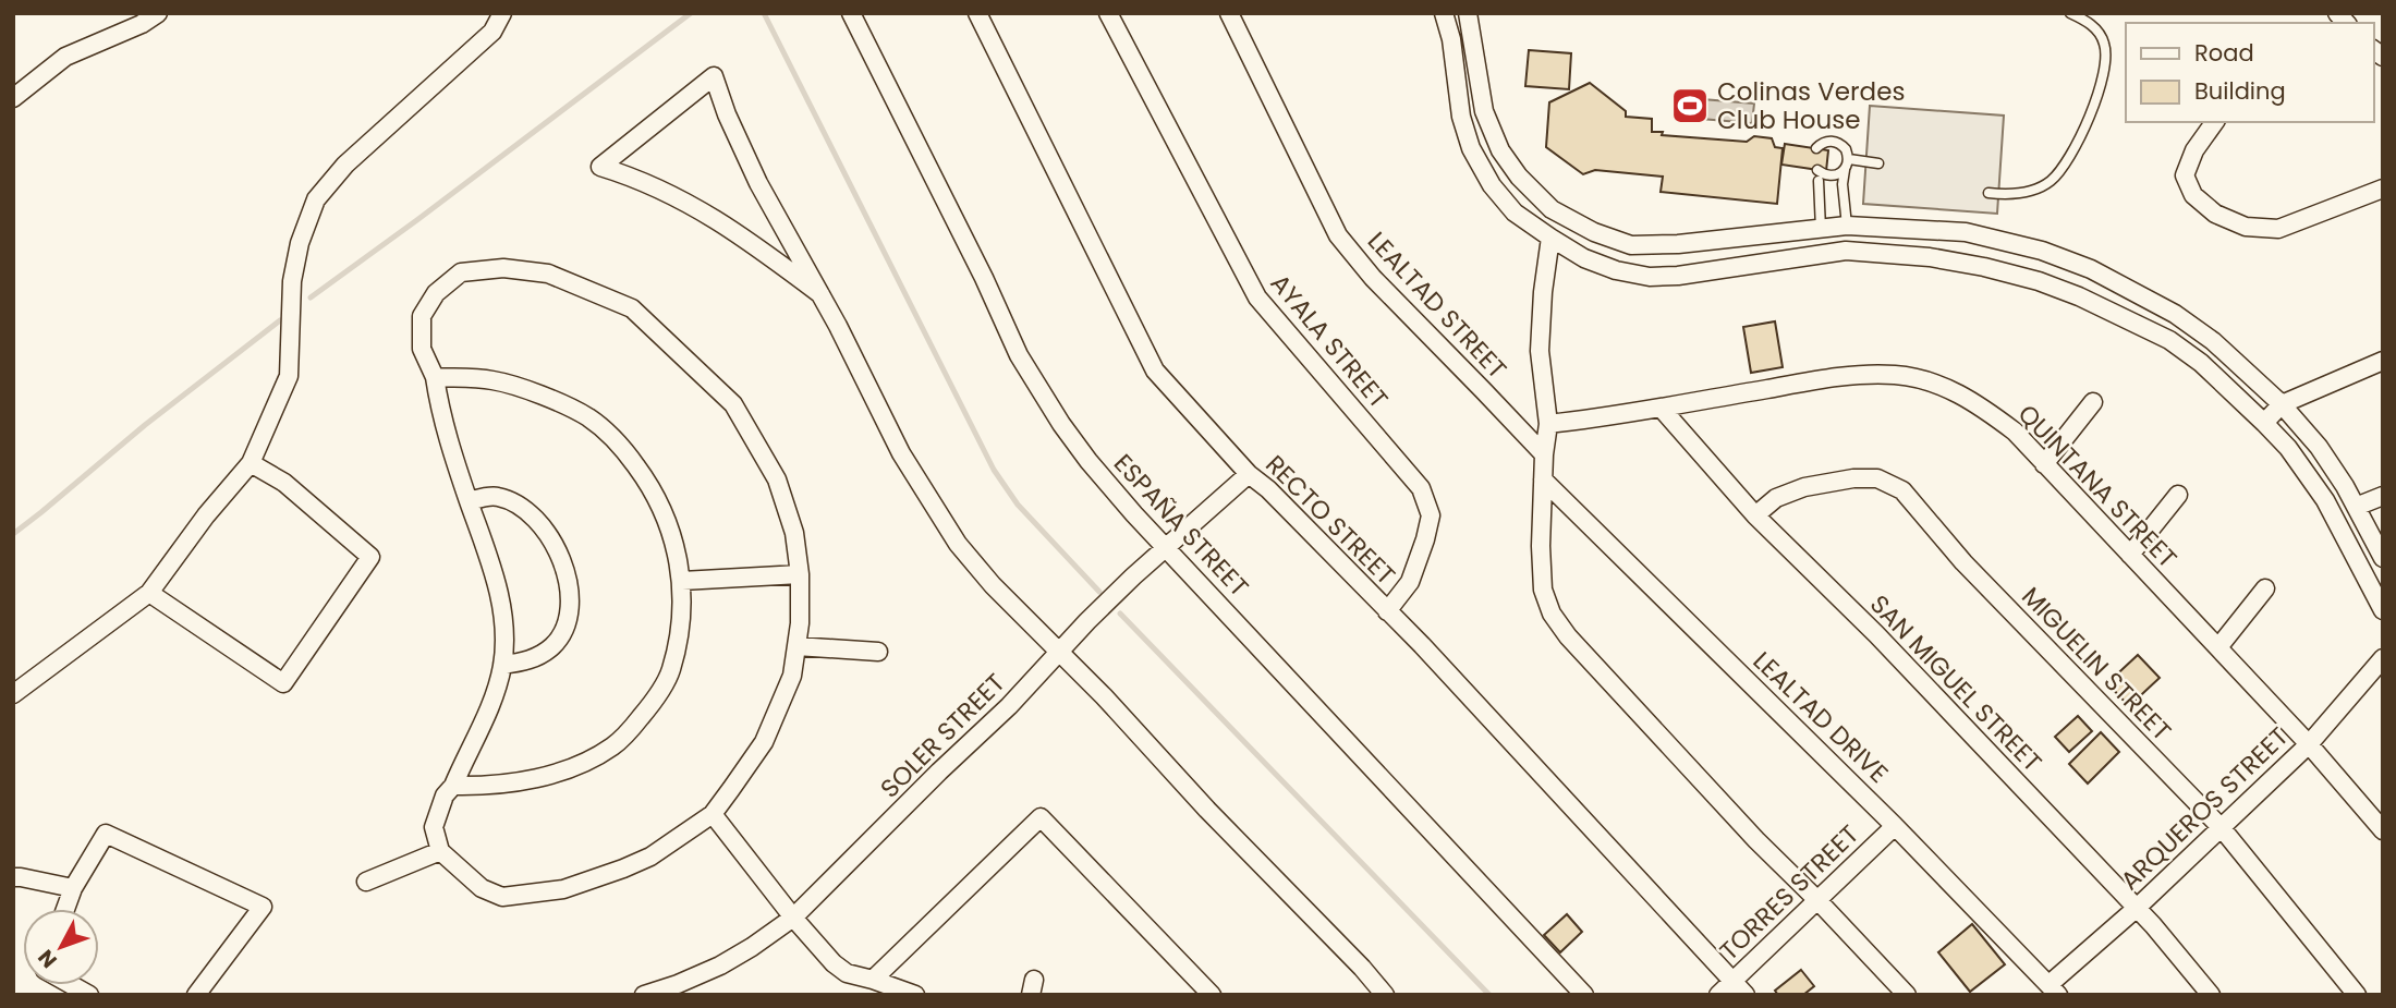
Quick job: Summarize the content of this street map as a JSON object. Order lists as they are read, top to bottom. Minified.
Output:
{"streets":{"street":["LEALTAD STREET","AYALA STREET","QUINTANA STREET","RECTO STREET","ESPAÑA STREET","MIGUELIN STREET","SAN MIGUEL STREET","LEALTAD DRIVE","SOLER STREET","ARQUEROS STREET","TORRES STREET"]},"crossings":[["AYALA STREET","RECTO STREET"],["QUINTANA STREET","SAN MIGUEL STREET"],["QUINTANA STREET","ARQUEROS STREET"],["RECTO STREET","SOLER STREET"],["RECTO STREET","TORRES STREET"],["ESPAÑA STREET","SOLER STREET"],["MIGUELIN STREET","SAN MIGUEL STREET"],["MIGUELIN STREET","ARQUEROS STREET"],["SAN MIGUEL STREET","ARQUEROS STREET"],["LEALTAD DRIVE","ARQUEROS STREET"],["LEALTAD DRIVE","TORRES STREET"]],"places":{"sports":["Colinas Verdes Club House"]},"legend":["Road","Building"],"north":"bottom left"}
